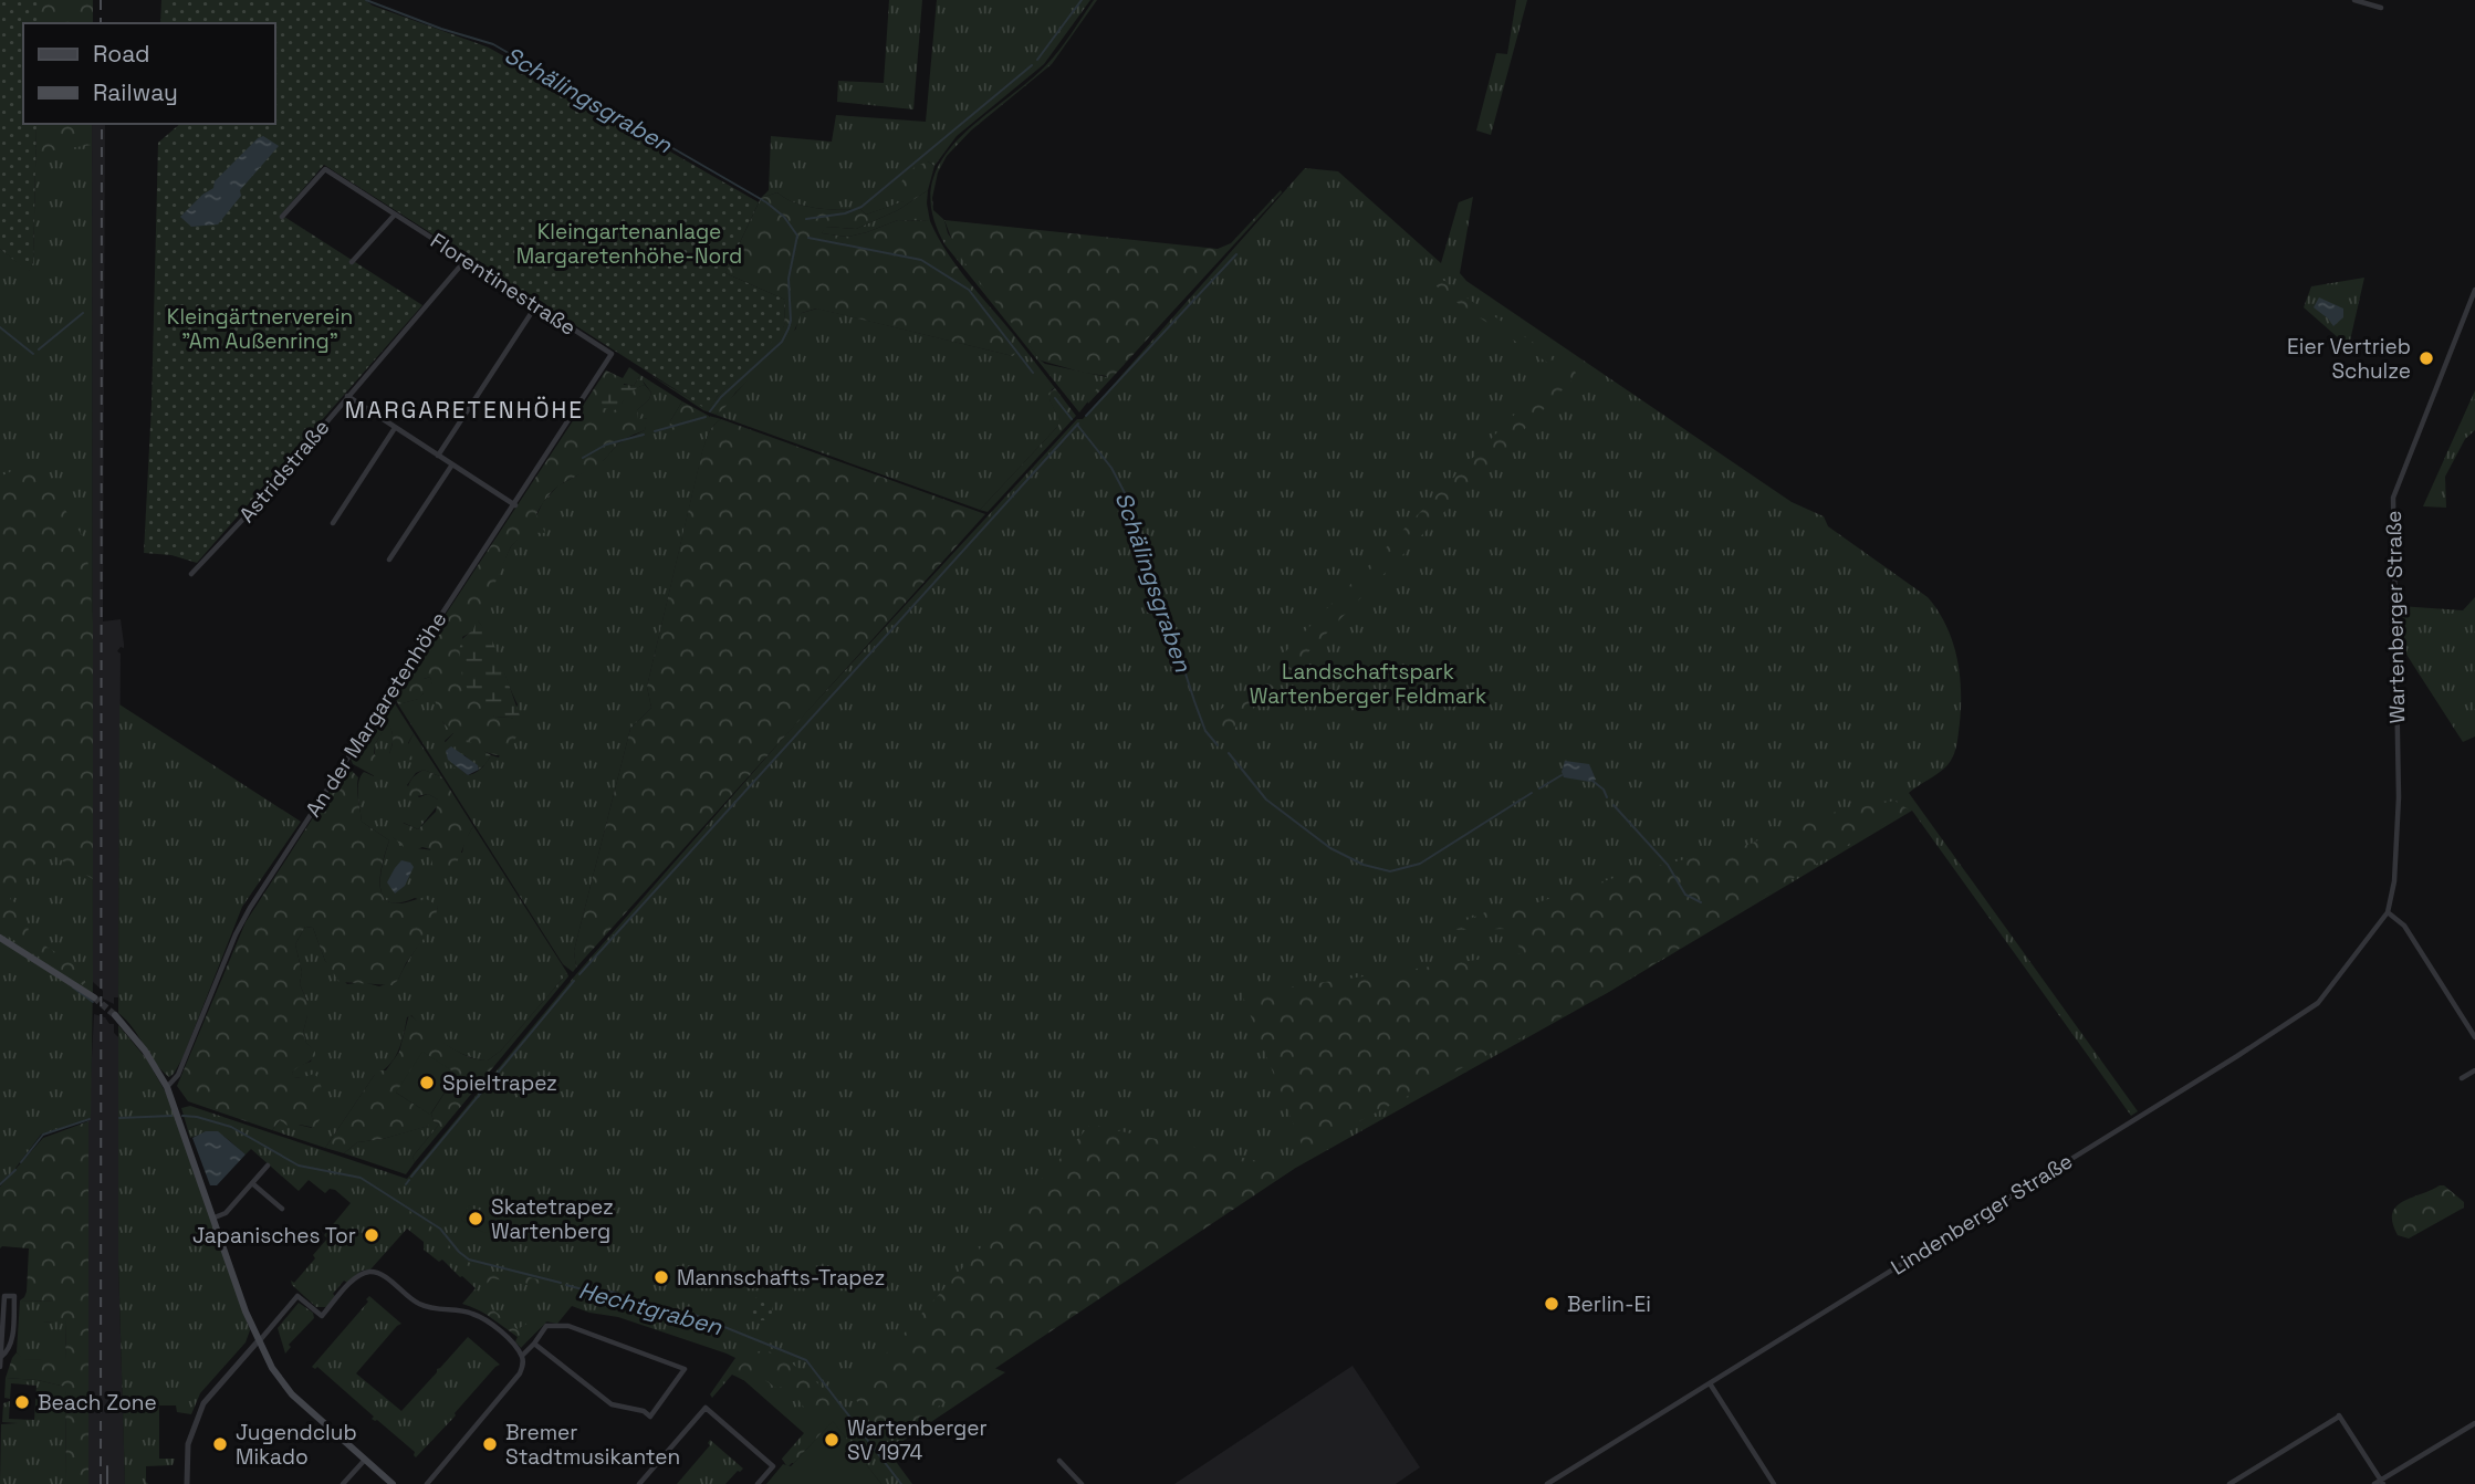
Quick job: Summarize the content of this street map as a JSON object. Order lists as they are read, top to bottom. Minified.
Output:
{"streets":{"street":["Florentinestraße","Astridstraße","Wartenberger Straße","An der Margaretenhöhe","Lindenberger Straße"]},"crossings":[["Florentinestraße","Astridstraße"],["Florentinestraße","An der Margaretenhöhe"],["Wartenberger Straße","Lindenberger Straße"]],"districts":["MARGARETENHÖHE"],"water":["Schälingsgraben","Hechtgraben"],"parks":["Kleingartenanlage Margaretenhöhe-Nord","Kleingärtnerverein \"Am Außenring\"","Landschaftspark Wartenberger Feldmark"],"places":["Eier Vertrieb Schulze","Spieltrapez","Skatetrapez Wartenberg","Japanisches Tor","Mannschafts-Trapez","Berlin-Ei","Beach Zone","Wartenberger SV 1974","Jugendclub Mikado","Bremer Stadtmusikanten"],"legend":["Road","Railway"]}
